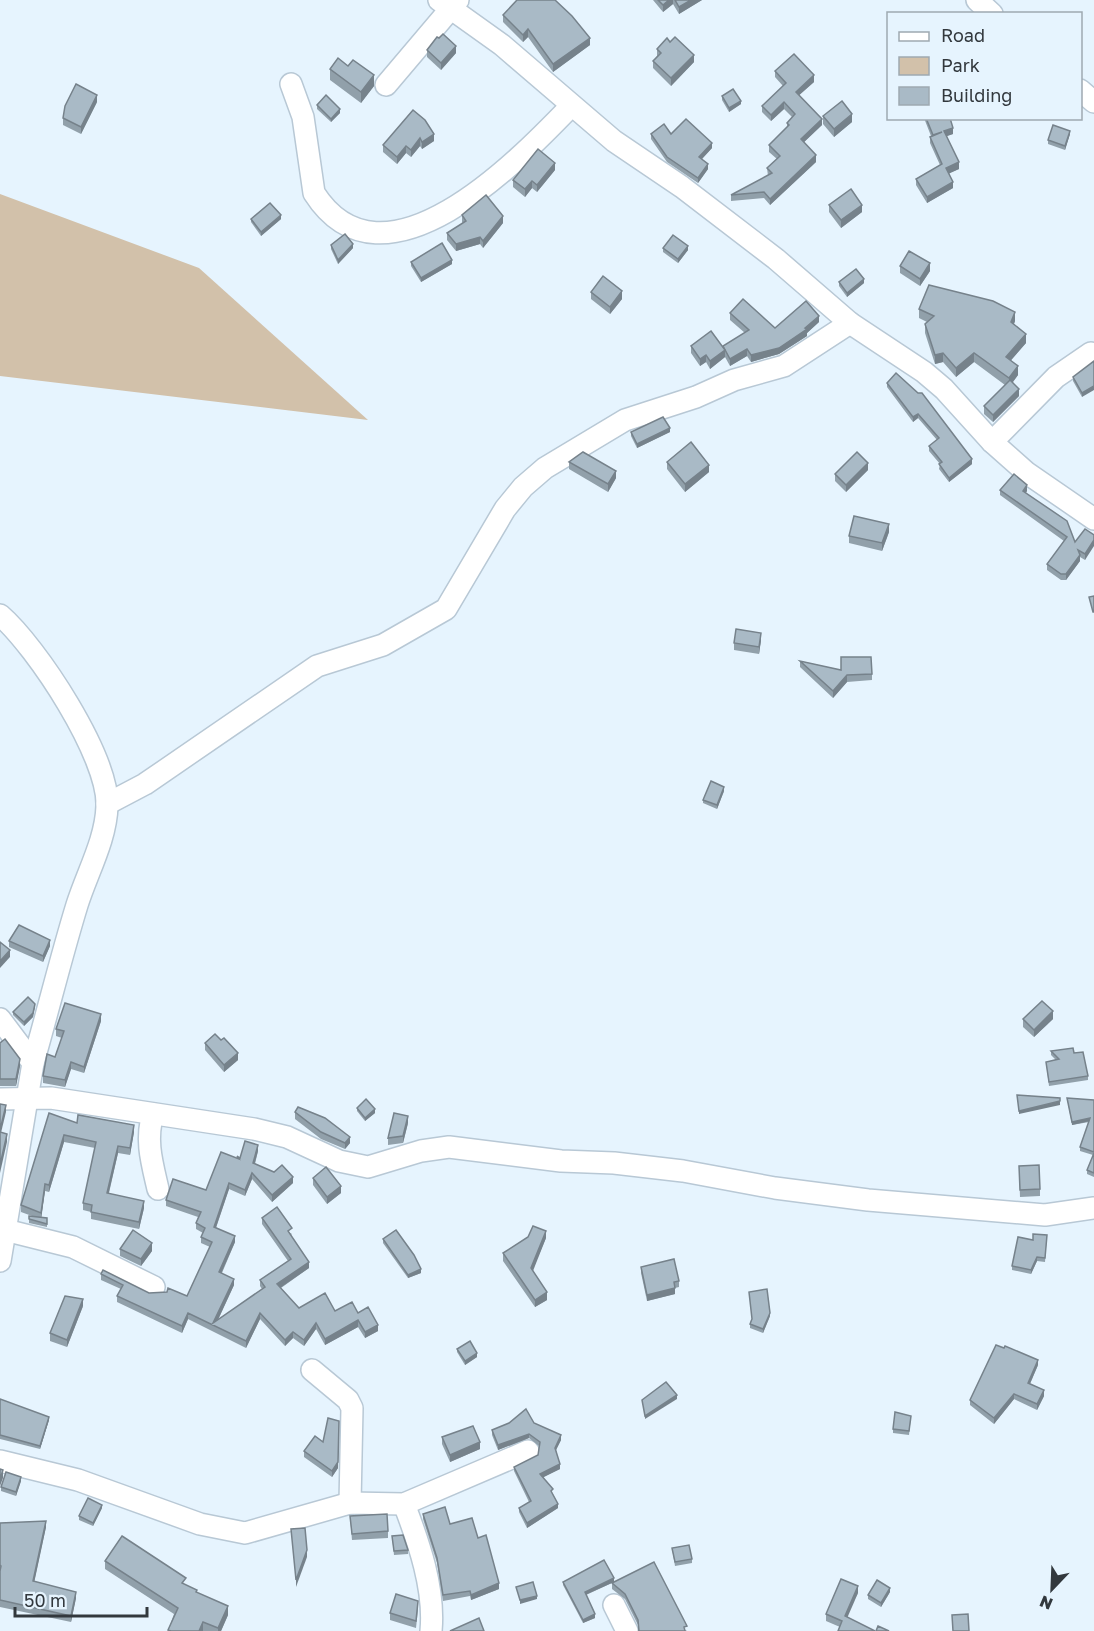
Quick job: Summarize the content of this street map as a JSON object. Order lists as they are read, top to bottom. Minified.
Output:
{"legend":["Road","Park","Building"],"scale_bar":"50 m","north":"bottom left"}
